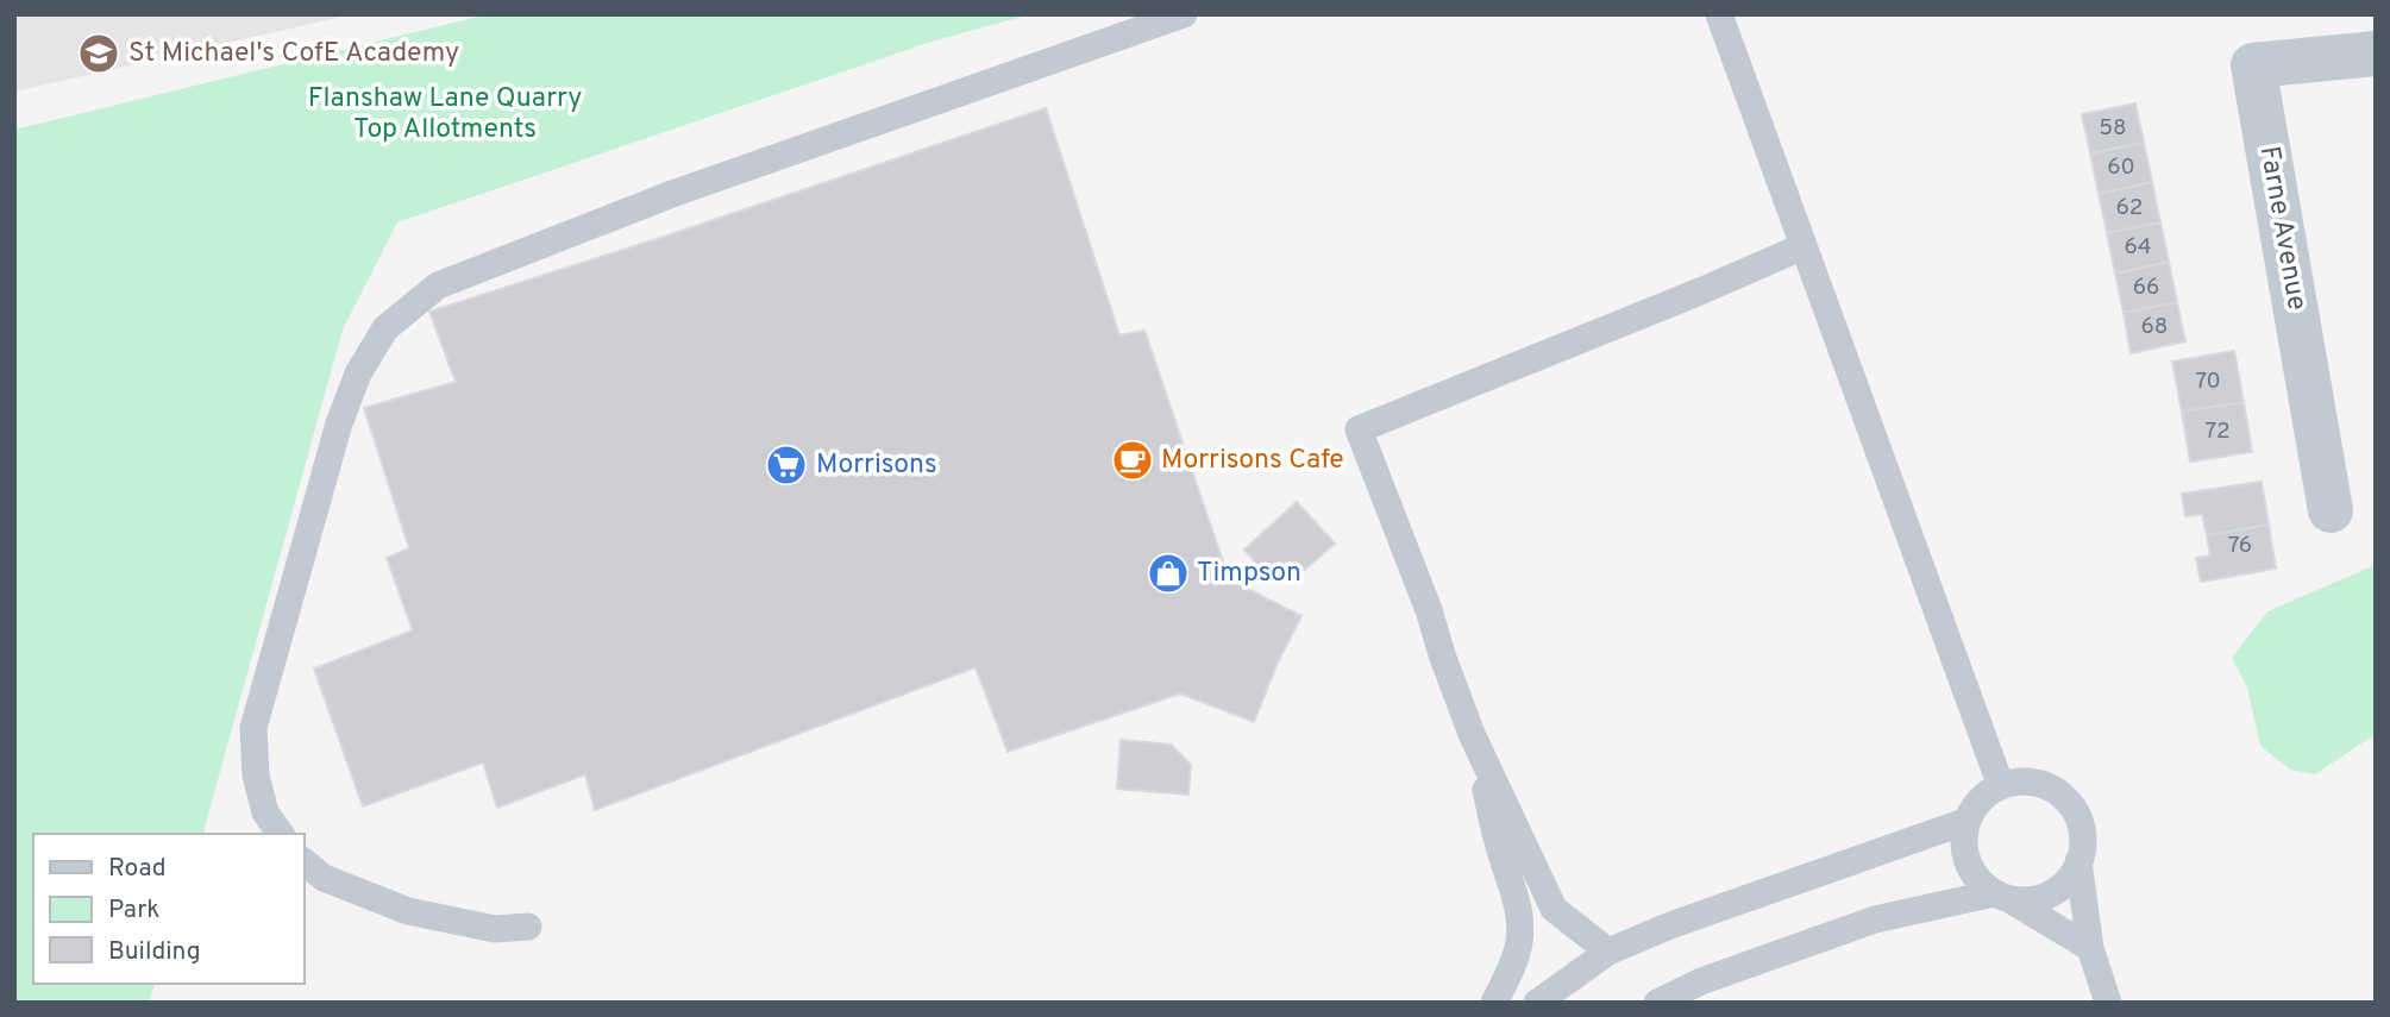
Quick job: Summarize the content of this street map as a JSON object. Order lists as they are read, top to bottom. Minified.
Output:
{"streets":{"street":["Farne Avenue"]},"parks":["Flanshaw Lane Quarry Top Allotments"],"places":{"school or university":["St Michael's CofE Academy"],"cafe":["Morrisons Cafe"],"supermarket":["Morrisons"],"shop":["Timpson"]},"house_numbers":["58","60","62","64","66","68","70","72","76"],"legend":["Road","Park","Building"]}
